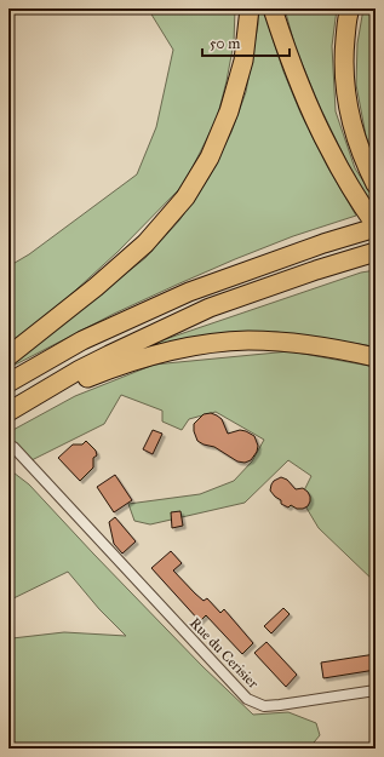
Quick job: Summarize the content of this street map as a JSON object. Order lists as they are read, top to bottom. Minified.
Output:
{"streets":{"street":["Rue du Cerisier"]},"scale_bar":"50 m"}
